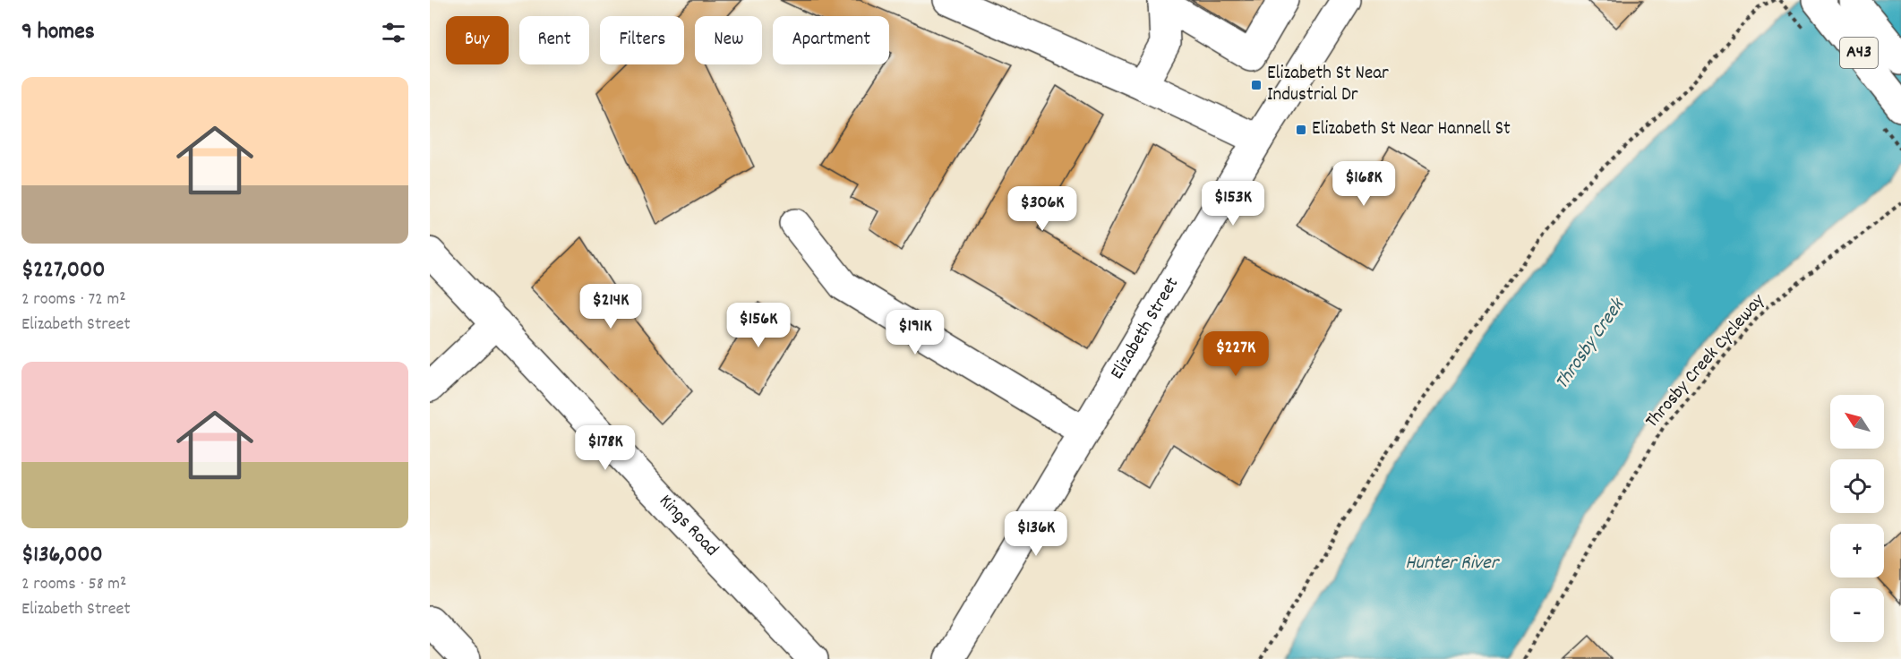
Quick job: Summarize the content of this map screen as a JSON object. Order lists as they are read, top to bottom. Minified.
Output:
{"streets":{"main road":["A43","Elizabeth Street","Kings Road"],"path":["Throsby Creek Cycleway"]},"water":["Throsby Creek","Hunter River"],"places":{"transit":["Elizabeth St Near Industrial Dr","Elizabeth St Near Hannell St"]},"north":"top left","page":{"heading":"9 homes","chip":["Buy","Rent","Filters","New","Apartment"],"list":[{"name":"$227,000","note":"2 rooms · 72 m² · Elizabeth Street"},{"name":"$136,000","note":"2 rooms · 58 m² · Elizabeth Street"}],"price":["$168K","$153K","$306K","$214K","$156K","$191K","$227K","$178K","$136K"],"map_buttons":["+","−"]}}
